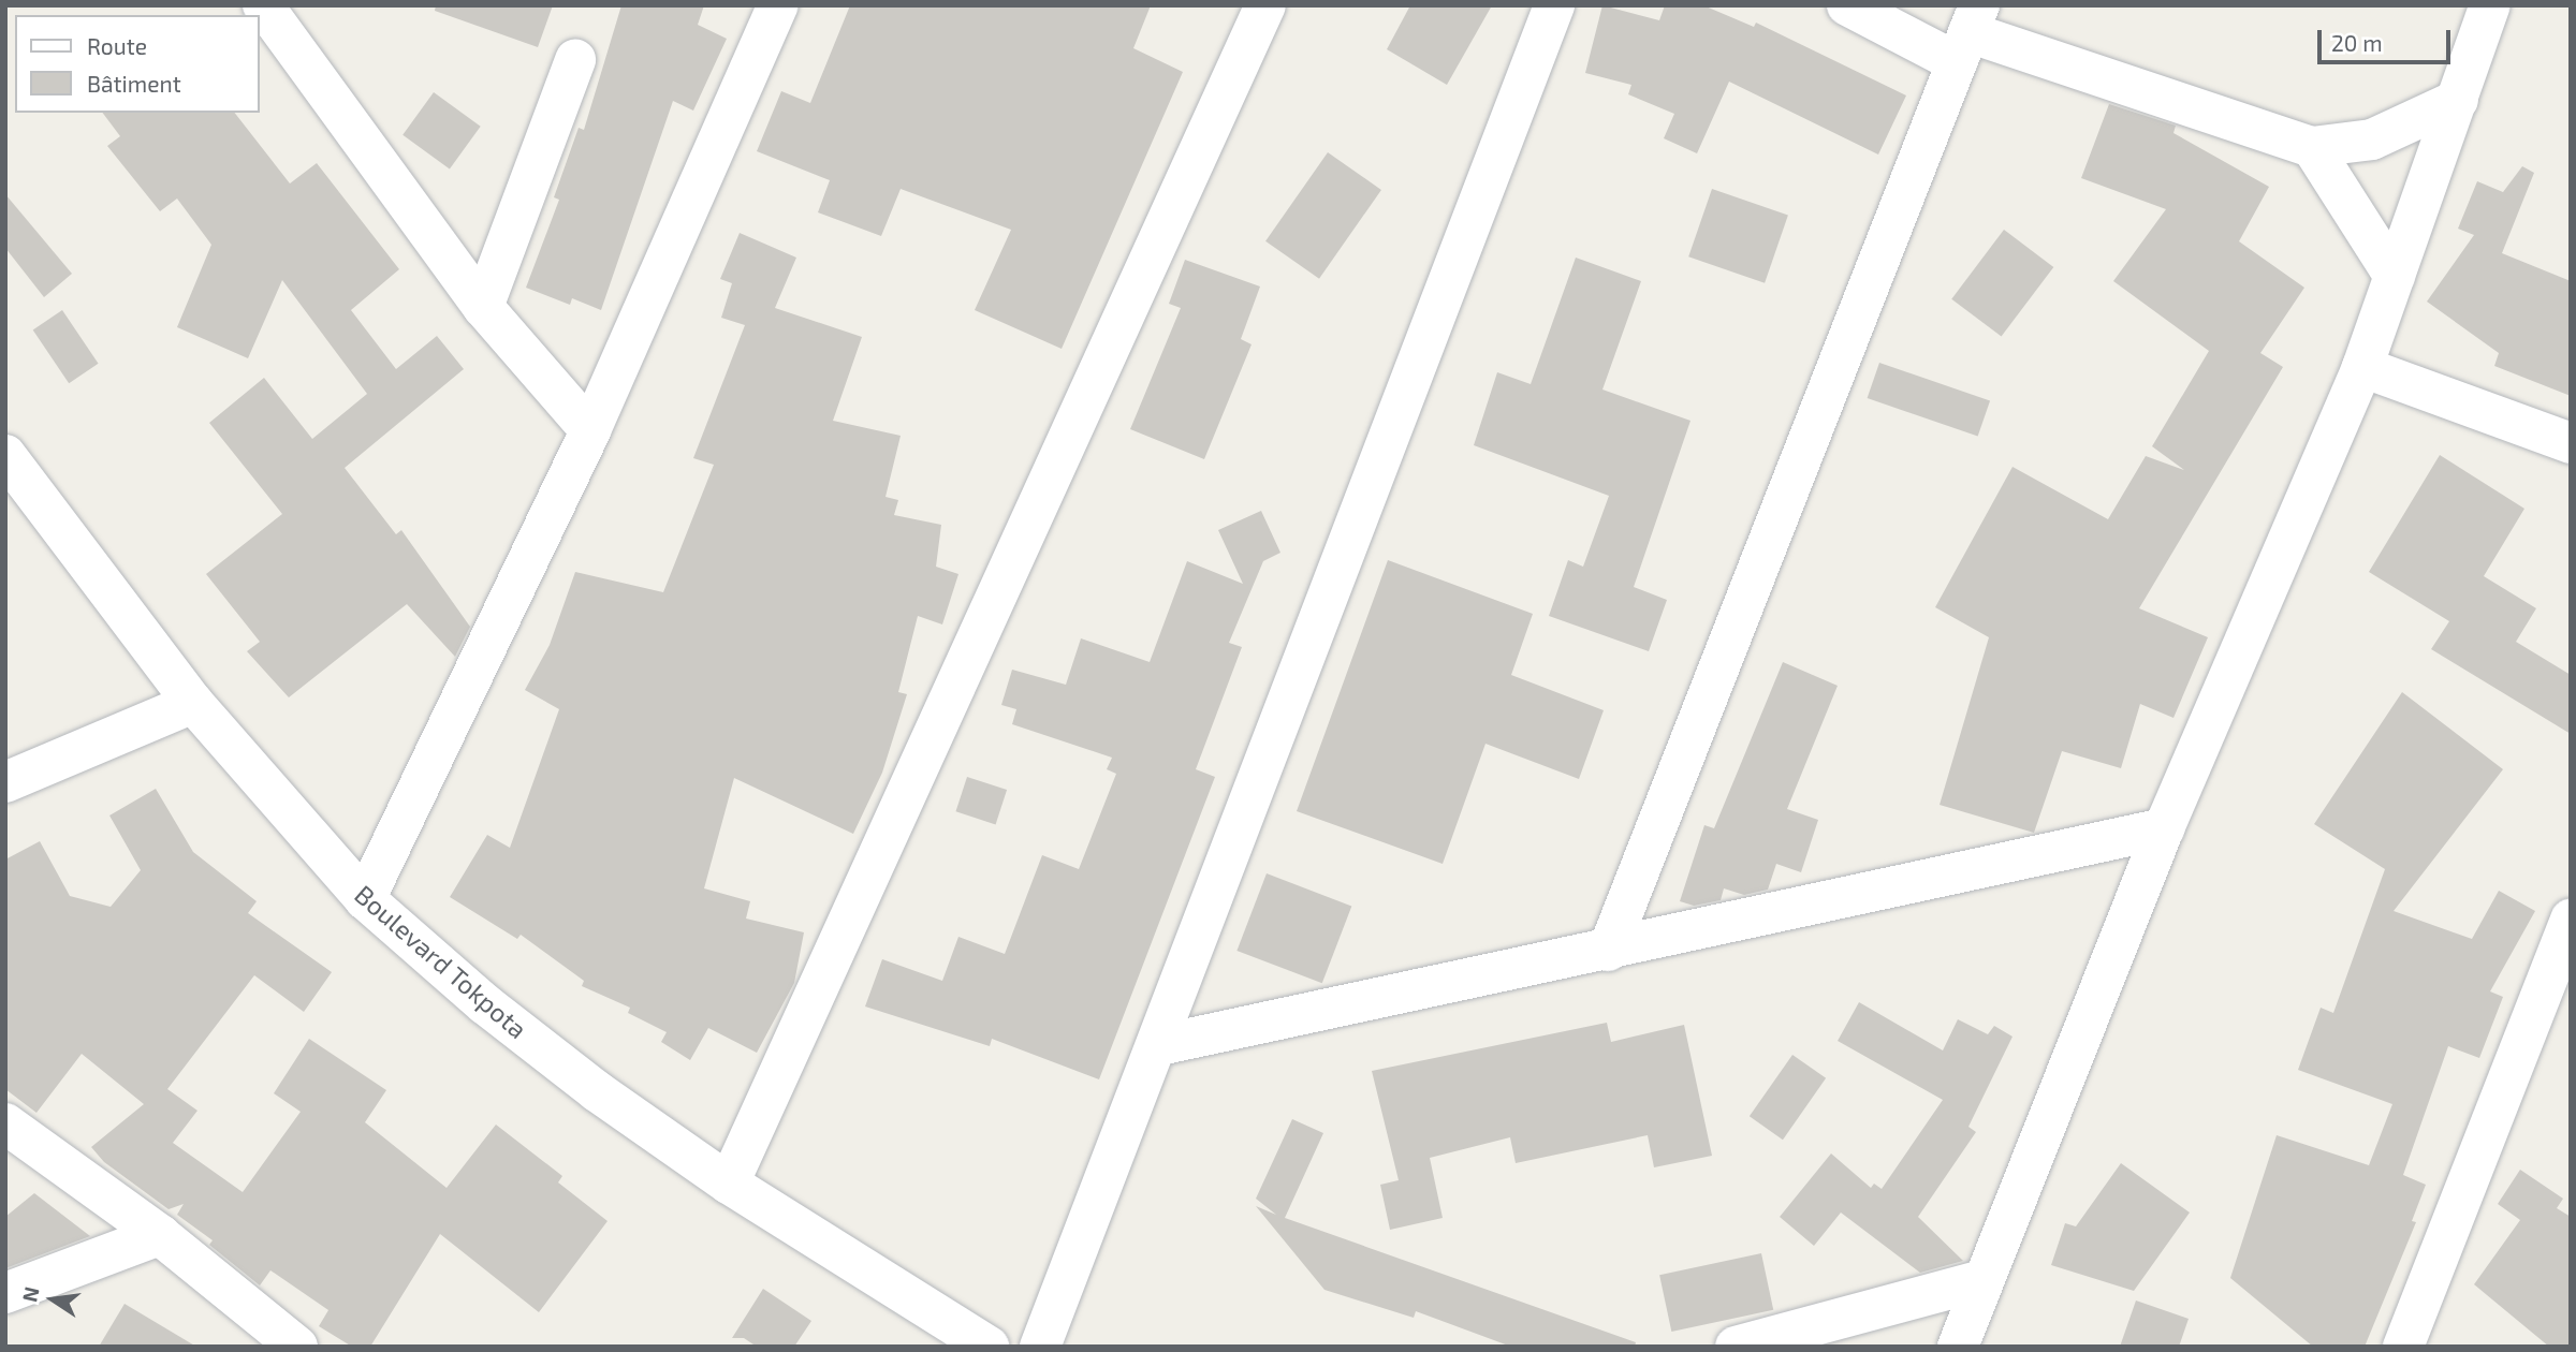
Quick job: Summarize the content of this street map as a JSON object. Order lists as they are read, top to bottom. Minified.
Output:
{"streets":{"street":["Boulevard Tokpota"]},"legend":["Route","Bâtiment"],"scale_bar":"20 m","north":"left"}
